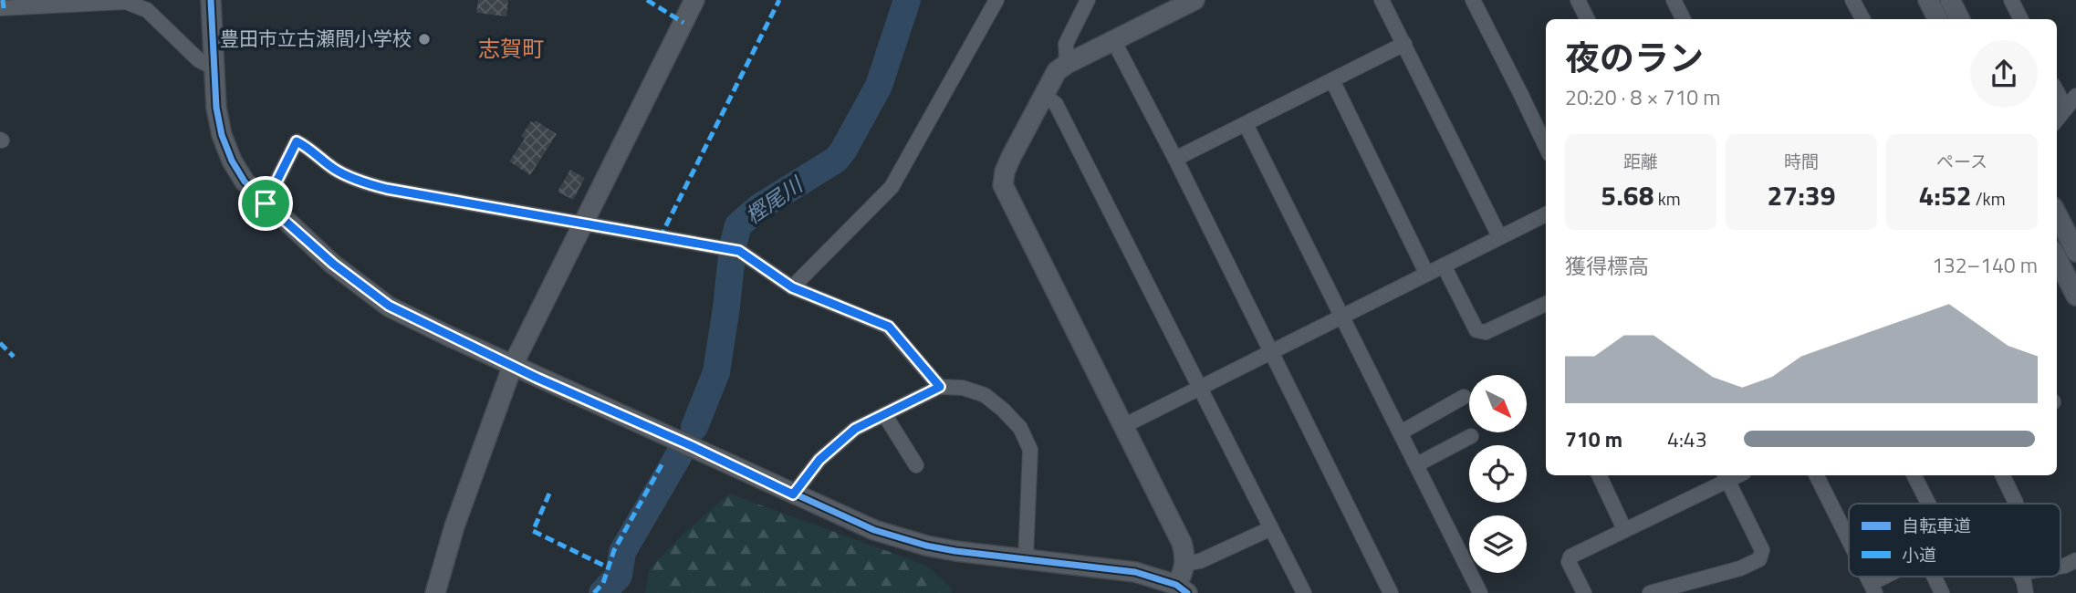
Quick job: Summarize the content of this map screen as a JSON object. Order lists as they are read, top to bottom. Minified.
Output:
{"districts":["志賀町"],"water":["樫尾川"],"places":["豊田市立古瀬間小学校"],"legend":["自転車道","小道"],"north":"bottom right","page":{"heading":["夜のラン","20:20 · 8 × 710 m"],"stats":[["距離","5.68 km"],["時間","27:39"],["ペース","4:52 /km"]],"chart":["獲得標高","132–140 m"],"list":[{"name":"710 m","note":"4:43"}]}}
